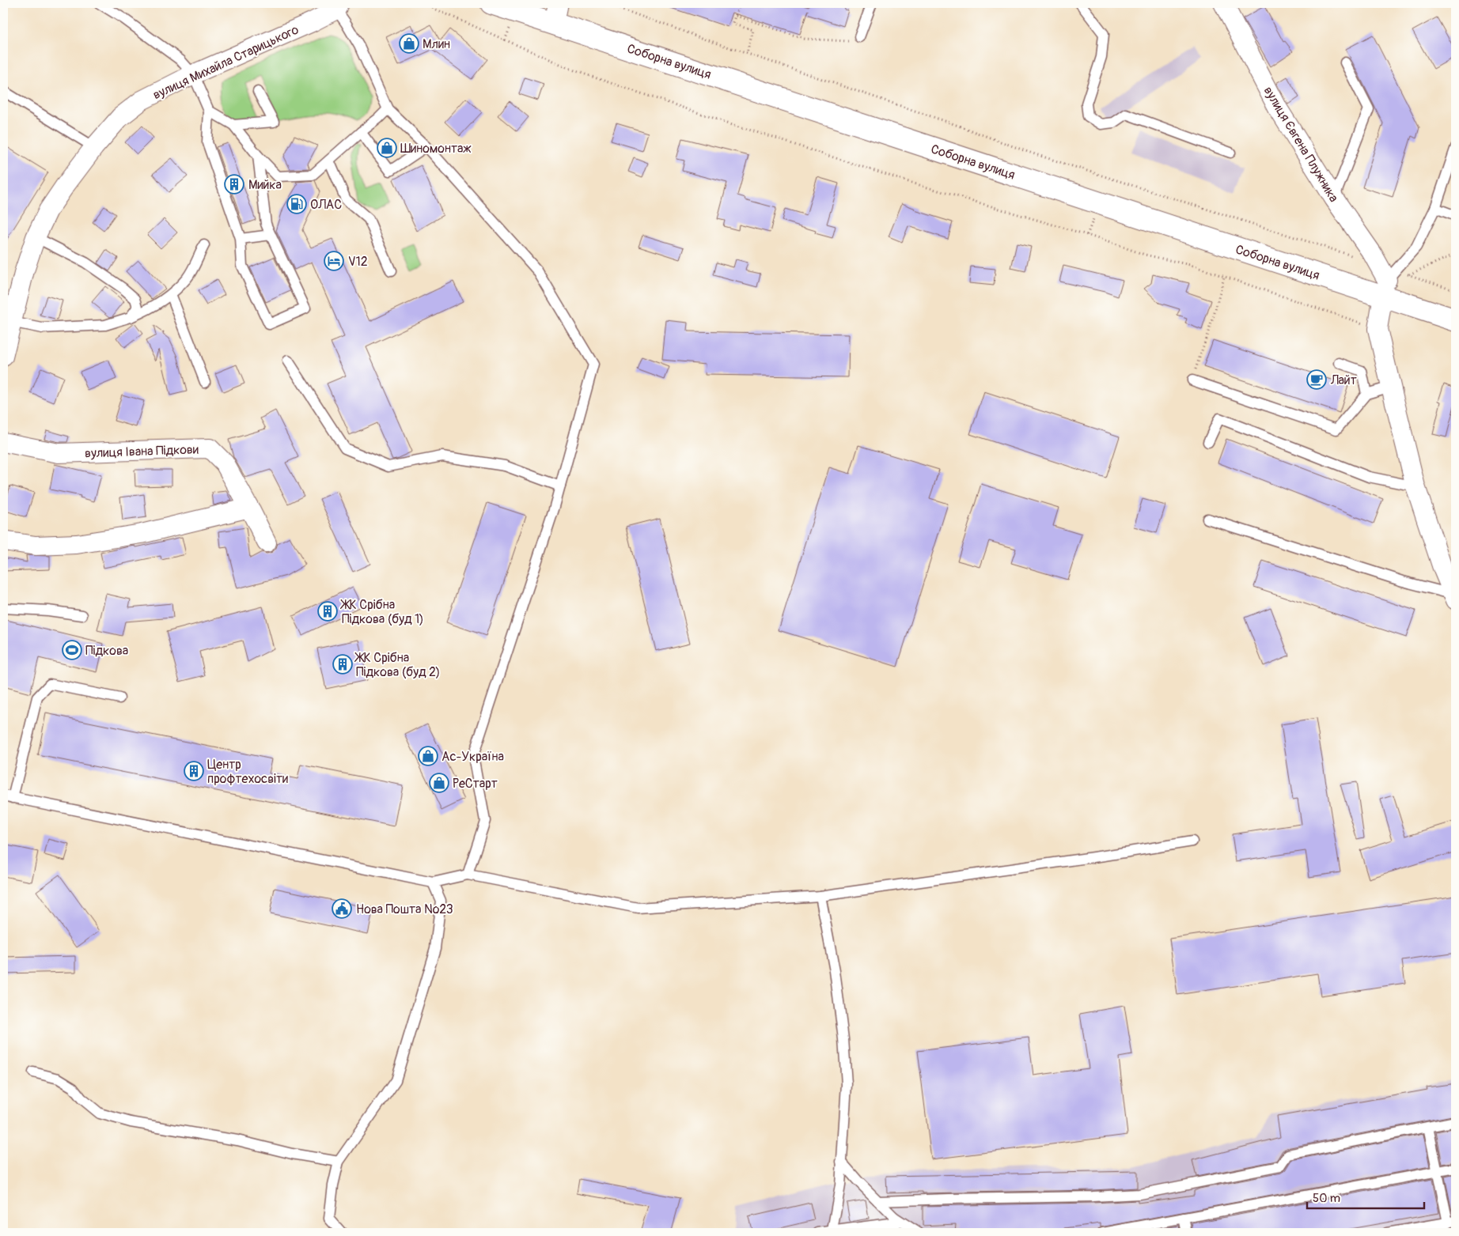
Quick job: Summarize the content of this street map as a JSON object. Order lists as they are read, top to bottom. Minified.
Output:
{"streets":{"main road":["Соборна вулиця"],"street":["вулиця Михайла Старицького","вулиця Євгена Плужника","вулиця Івана Підкови"]},"crossings":[["Соборна вулиця","вулиця Євгена Плужника"]],"places":{"shop":["Млин","Шиномонтаж","Ас-Україна","РеСтарт"],"building":["Мийка","ЖК Срібна Підкова (буд 1)","ЖК Срібна Підкова (буд 2)","Центр профтехосвіти"],"fuel station":["ОЛАС"],"hotel":["V12"],"cafe":["Лайт"],"sports":["Підкова"],"public building":["Нова Пошта №23"]},"scale_bar":"50 m"}
